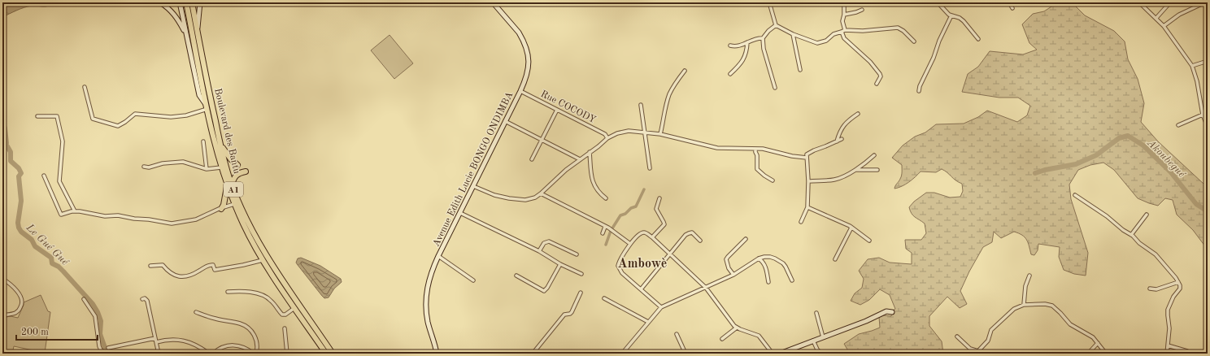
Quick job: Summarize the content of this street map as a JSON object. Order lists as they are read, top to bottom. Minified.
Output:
{"streets":{"highway":["Boulevard des Bantu","A1"],"main road":["Avenue Edith Lucie BONGO ONDIMBA"],"street":["Rue COCODY"]},"crossings":[["Rue COCODY","Avenue Edith Lucie BONGO ONDIMBA"]],"districts":["Ambowè"],"water":["Akoubegué","Le Gué Gué"],"scale_bar":"200 m"}
